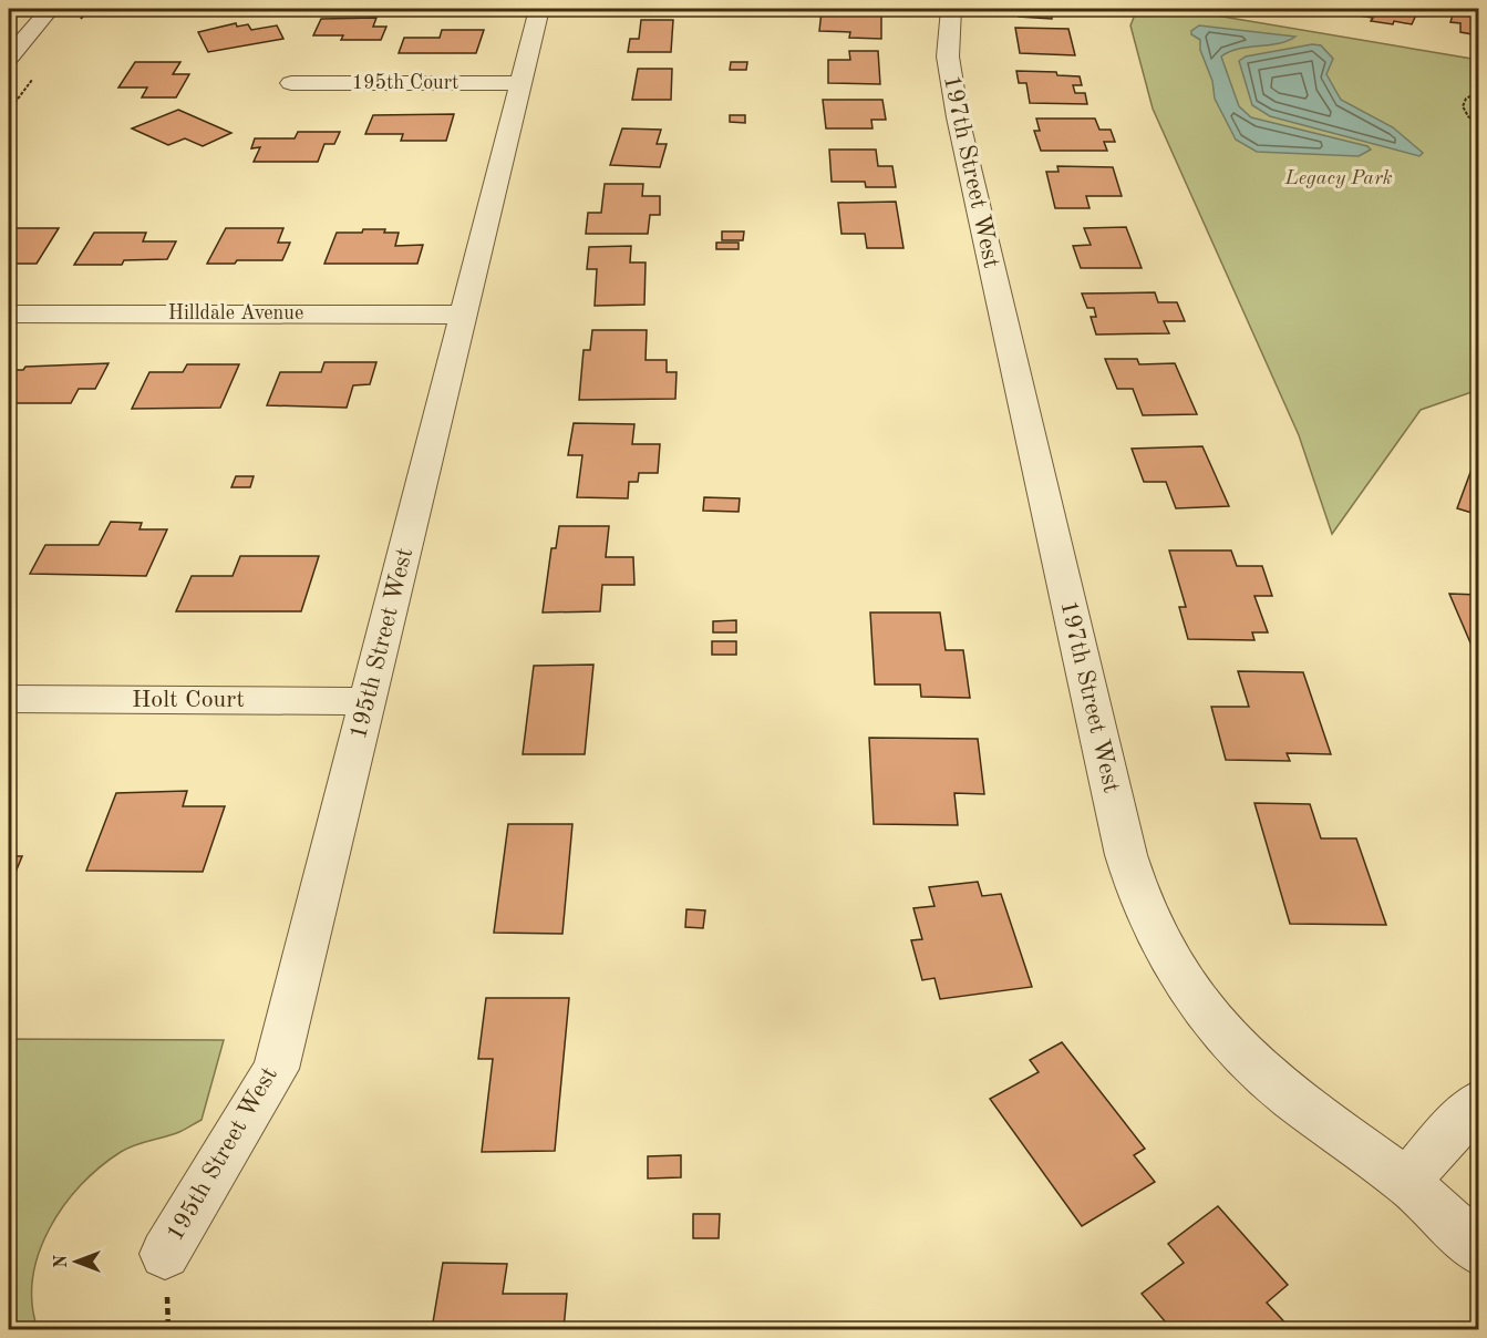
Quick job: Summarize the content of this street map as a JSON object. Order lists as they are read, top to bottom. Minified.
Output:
{"streets":{"street":["195th Court","197th Street West","Hilldale Avenue","195th Street West","Holt Court"]},"crossings":[["195th Court","195th Street West"],["Hilldale Avenue","195th Street West"],["195th Street West","Holt Court"]],"parks":["Legacy Park"],"north":"left"}
